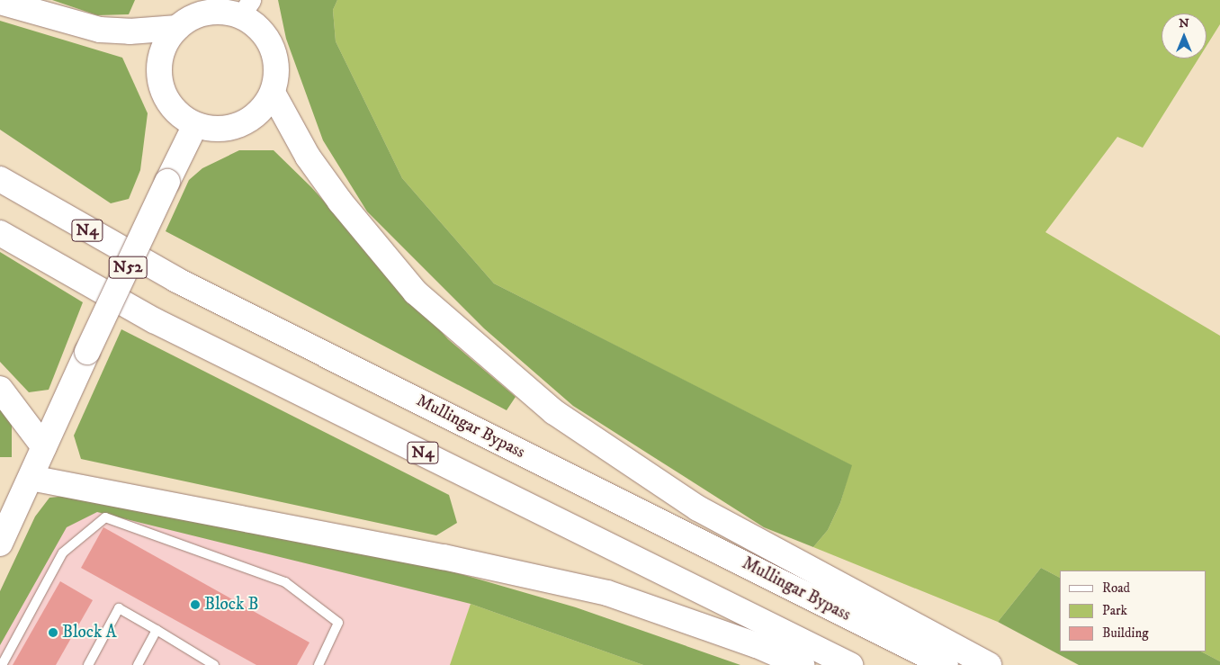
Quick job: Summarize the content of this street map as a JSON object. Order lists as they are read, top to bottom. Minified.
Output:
{"streets":{"main road":["N4","N52","Mullingar Bypass"]},"places":["Block B","Block A"],"legend":["Road","Park","Building"],"north":"top"}
